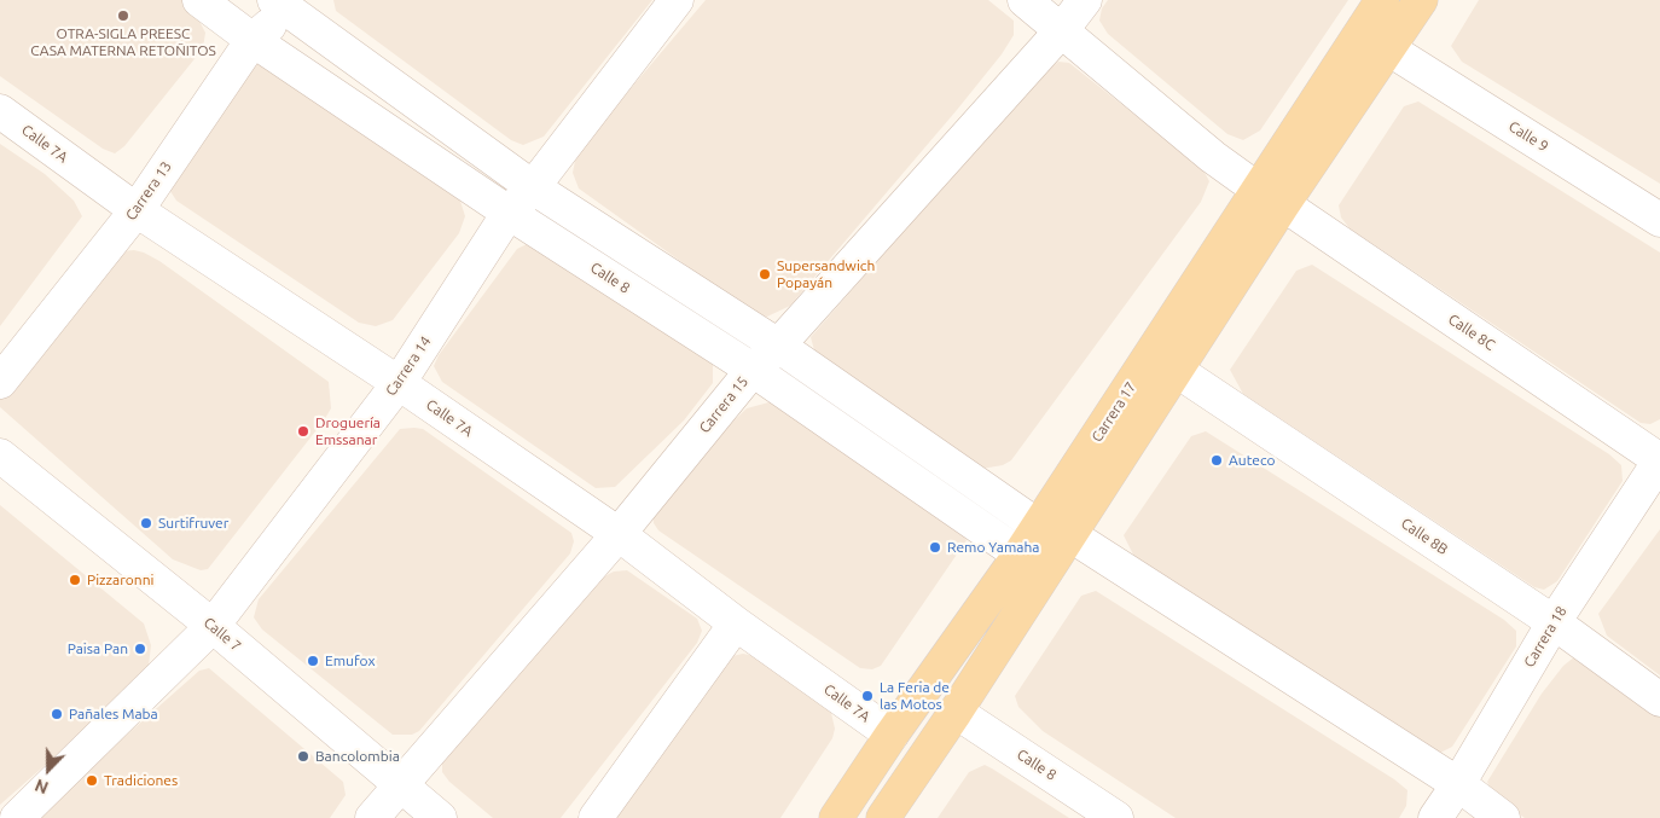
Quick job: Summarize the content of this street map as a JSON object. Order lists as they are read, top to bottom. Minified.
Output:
{"streets":{"main road":["Carrera 17"],"street":["Calle 9","Calle 7A","Carrera 13","Calle 8","Calle 8C","Carrera 14","Carrera 15","Calle 8B","Calle 7","Carrera 18"]},"crossings":[["Calle 7A","Carrera 13"],["Calle 7A","Carrera 14"],["Calle 7A","Carrera 15"],["Calle 7A","Carrera 17"],["Carrera 13","Calle 8"],["Calle 8","Carrera 14"],["Calle 8","Carrera 15"],["Calle 8","Carrera 17"],["Calle 8C","Carrera 17"],["Calle 8C","Carrera 18"],["Carrera 14","Calle 7"],["Carrera 15","Calle 7"],["Calle 8B","Carrera 18"]],"places":["OTRA-SIGLA PREESC CASA MATERNA RETOÑITOS","Supersandwich Popayán","Droguería Emssanar","Auteco","Surtifruver","Remo Yamaha","Pizzaronni","Paisa Pan","Emufox","La Feria de las Motos","Pañales Maba","Bancolombia","Tradiciones"],"north":"bottom"}
